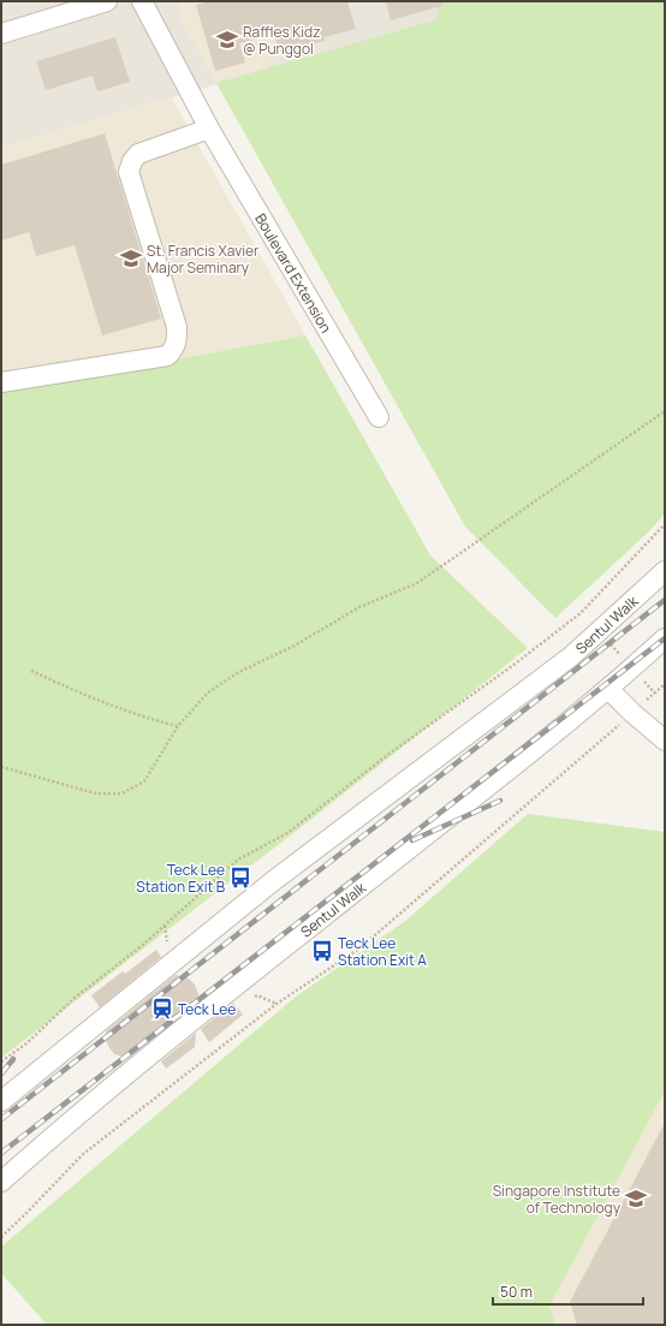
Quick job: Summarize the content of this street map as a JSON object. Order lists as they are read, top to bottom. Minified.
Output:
{"streets":{"street":["Boulevard Extension","Sentul Walk"]},"places":{"school or university":["Raffles Kidz @ Punggol","St. Francis Xavier Major Seminary","Singapore Institute of Technology"],"bus stop":["Teck Lee Station Exit B","Teck Lee Station Exit A"],"station":["Teck Lee"]},"scale_bar":"50 m"}
